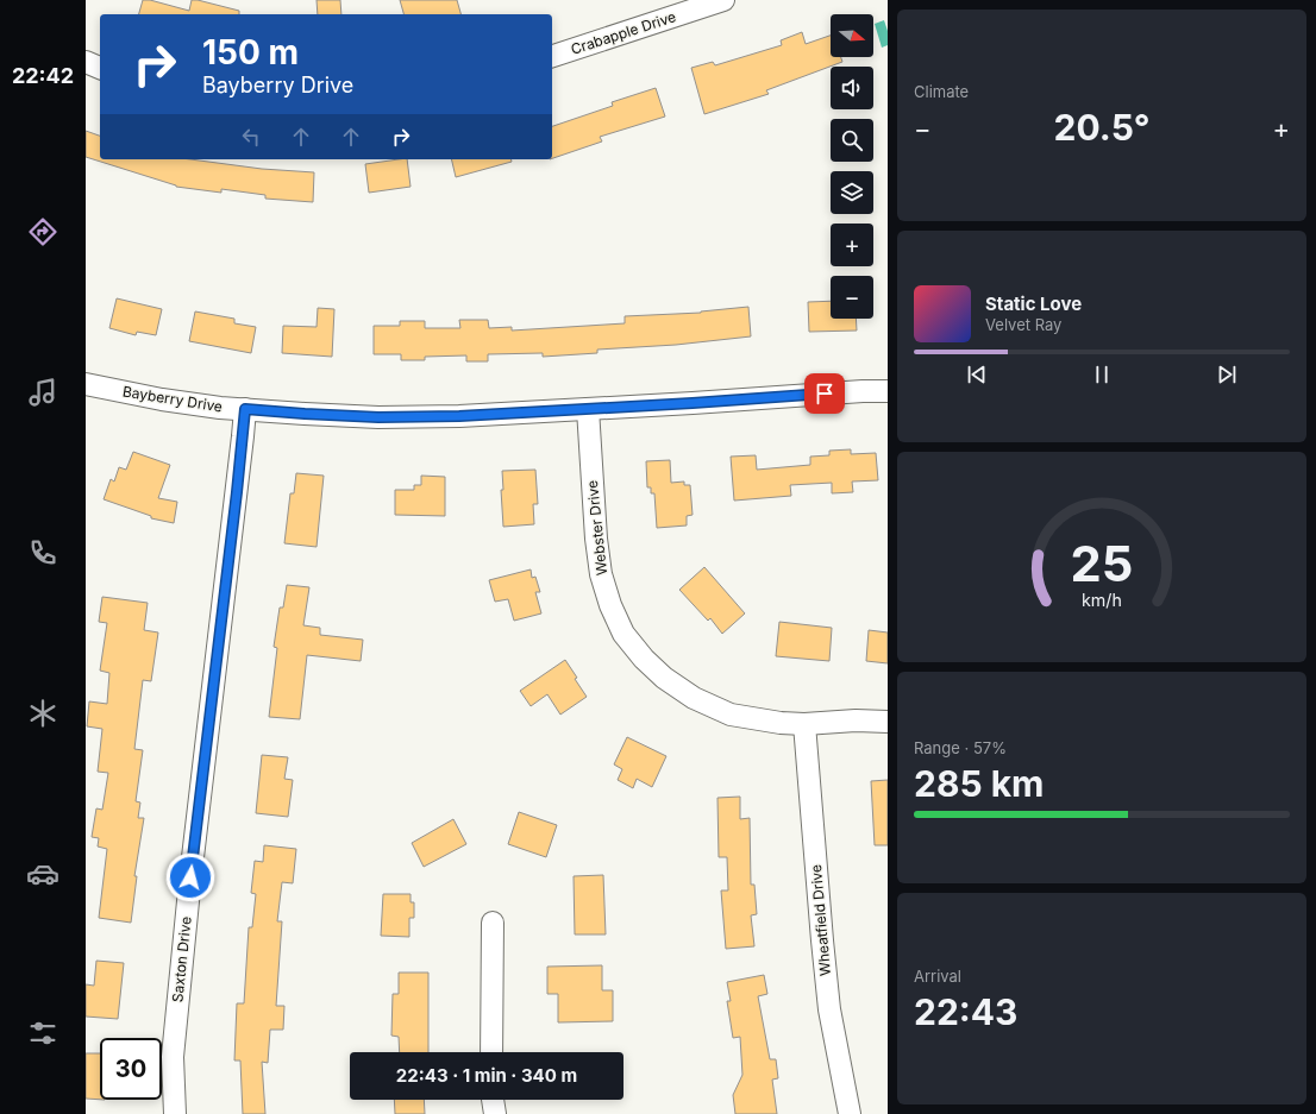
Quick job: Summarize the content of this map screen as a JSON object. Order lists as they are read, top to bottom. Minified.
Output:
{"streets":{"street":["Crabapple Drive","Bayberry Drive","Webster Drive","Wheatfield Drive","Saxton Drive"]},"crossings":[["Bayberry Drive","Webster Drive"],["Bayberry Drive","Saxton Drive"],["Webster Drive","Wheatfield Drive"]],"north":"right","page":{"tabs":"22:42","tile":["Climate",["Range · 57%","285 km"],["Arrival","22:43"]],"map_buttons":["+","−"],"turn":["150 m","Bayberry Drive"],"heat":["−","20.5°","+"],"song":["Static Love","Velvet Ray"],"limit":"30","trip":"22:43 · 1 min · 340 m","gauge":["25","km/h"]}}
